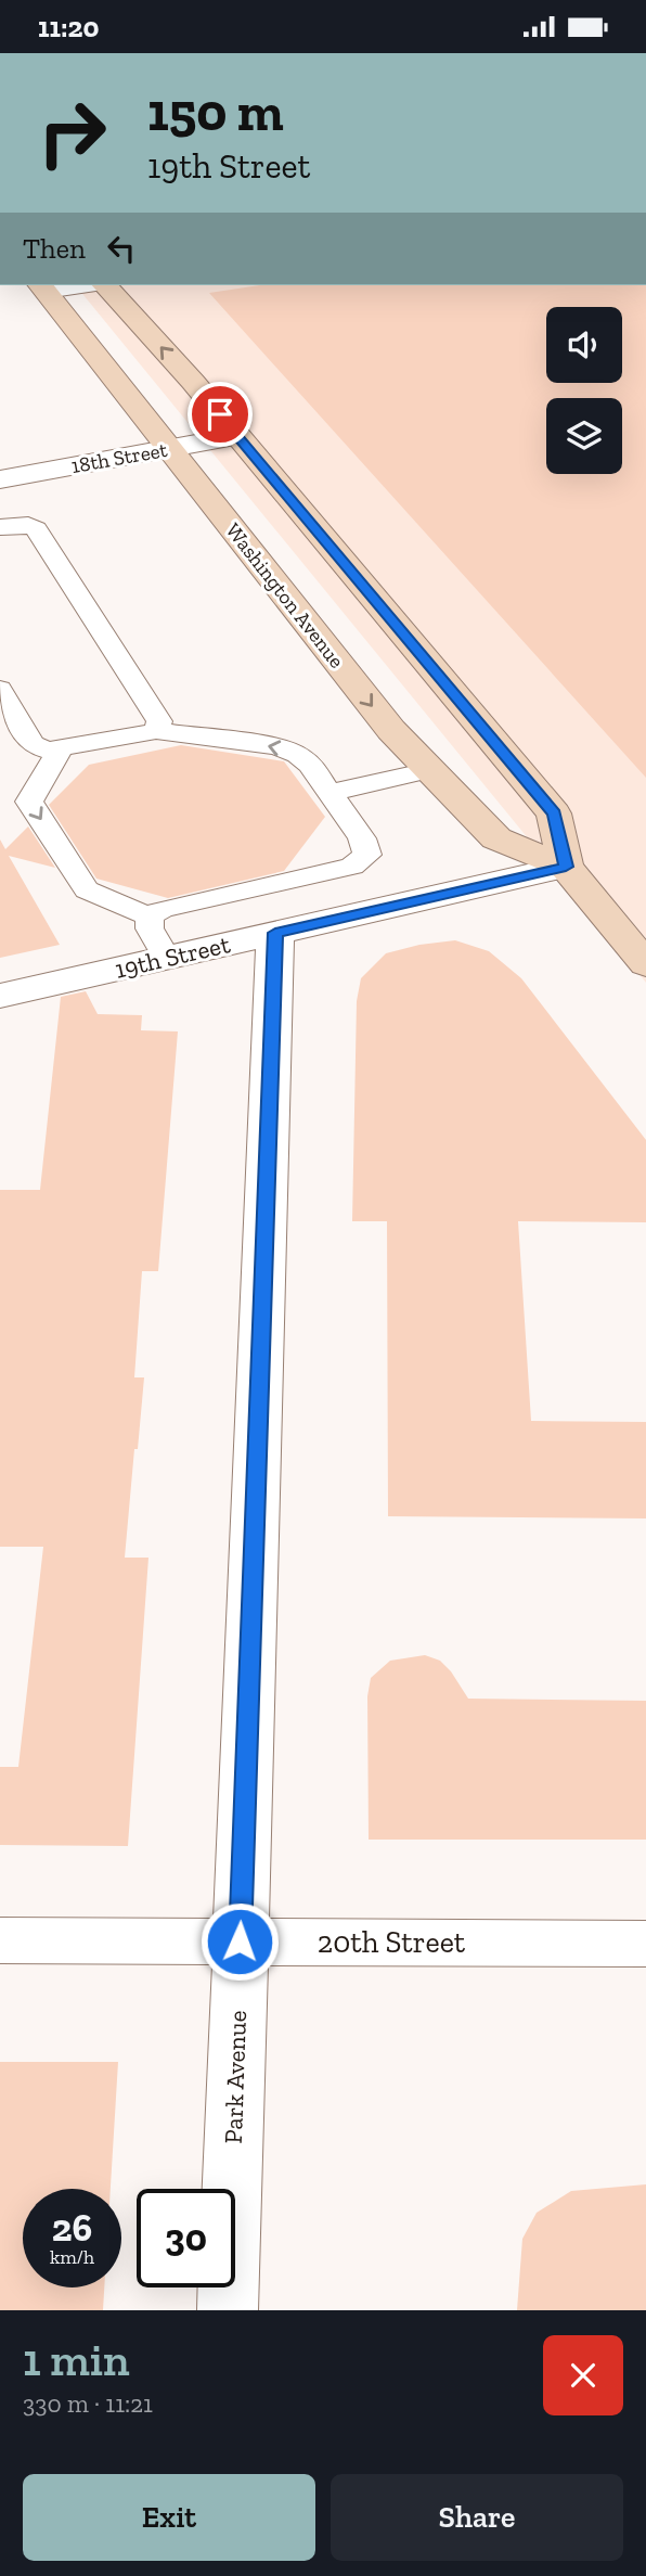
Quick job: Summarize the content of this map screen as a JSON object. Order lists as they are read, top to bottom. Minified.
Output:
{"streets":{"main road":["Washington Avenue"],"street":["18th Street","19th Street","20th Street","Park Avenue"]},"crossings":[["18th Street","Washington Avenue"],["Washington Avenue","19th Street"],["19th Street","Park Avenue"],["20th Street","Park Avenue"]],"page":{"status":"11:20","turn":["150 m","19th Street"],"then":"Then","speed":"26 km/h","limit":"30","heading":["1 min","330 m · 11:21"],"buttons":["Exit","Share"]}}
